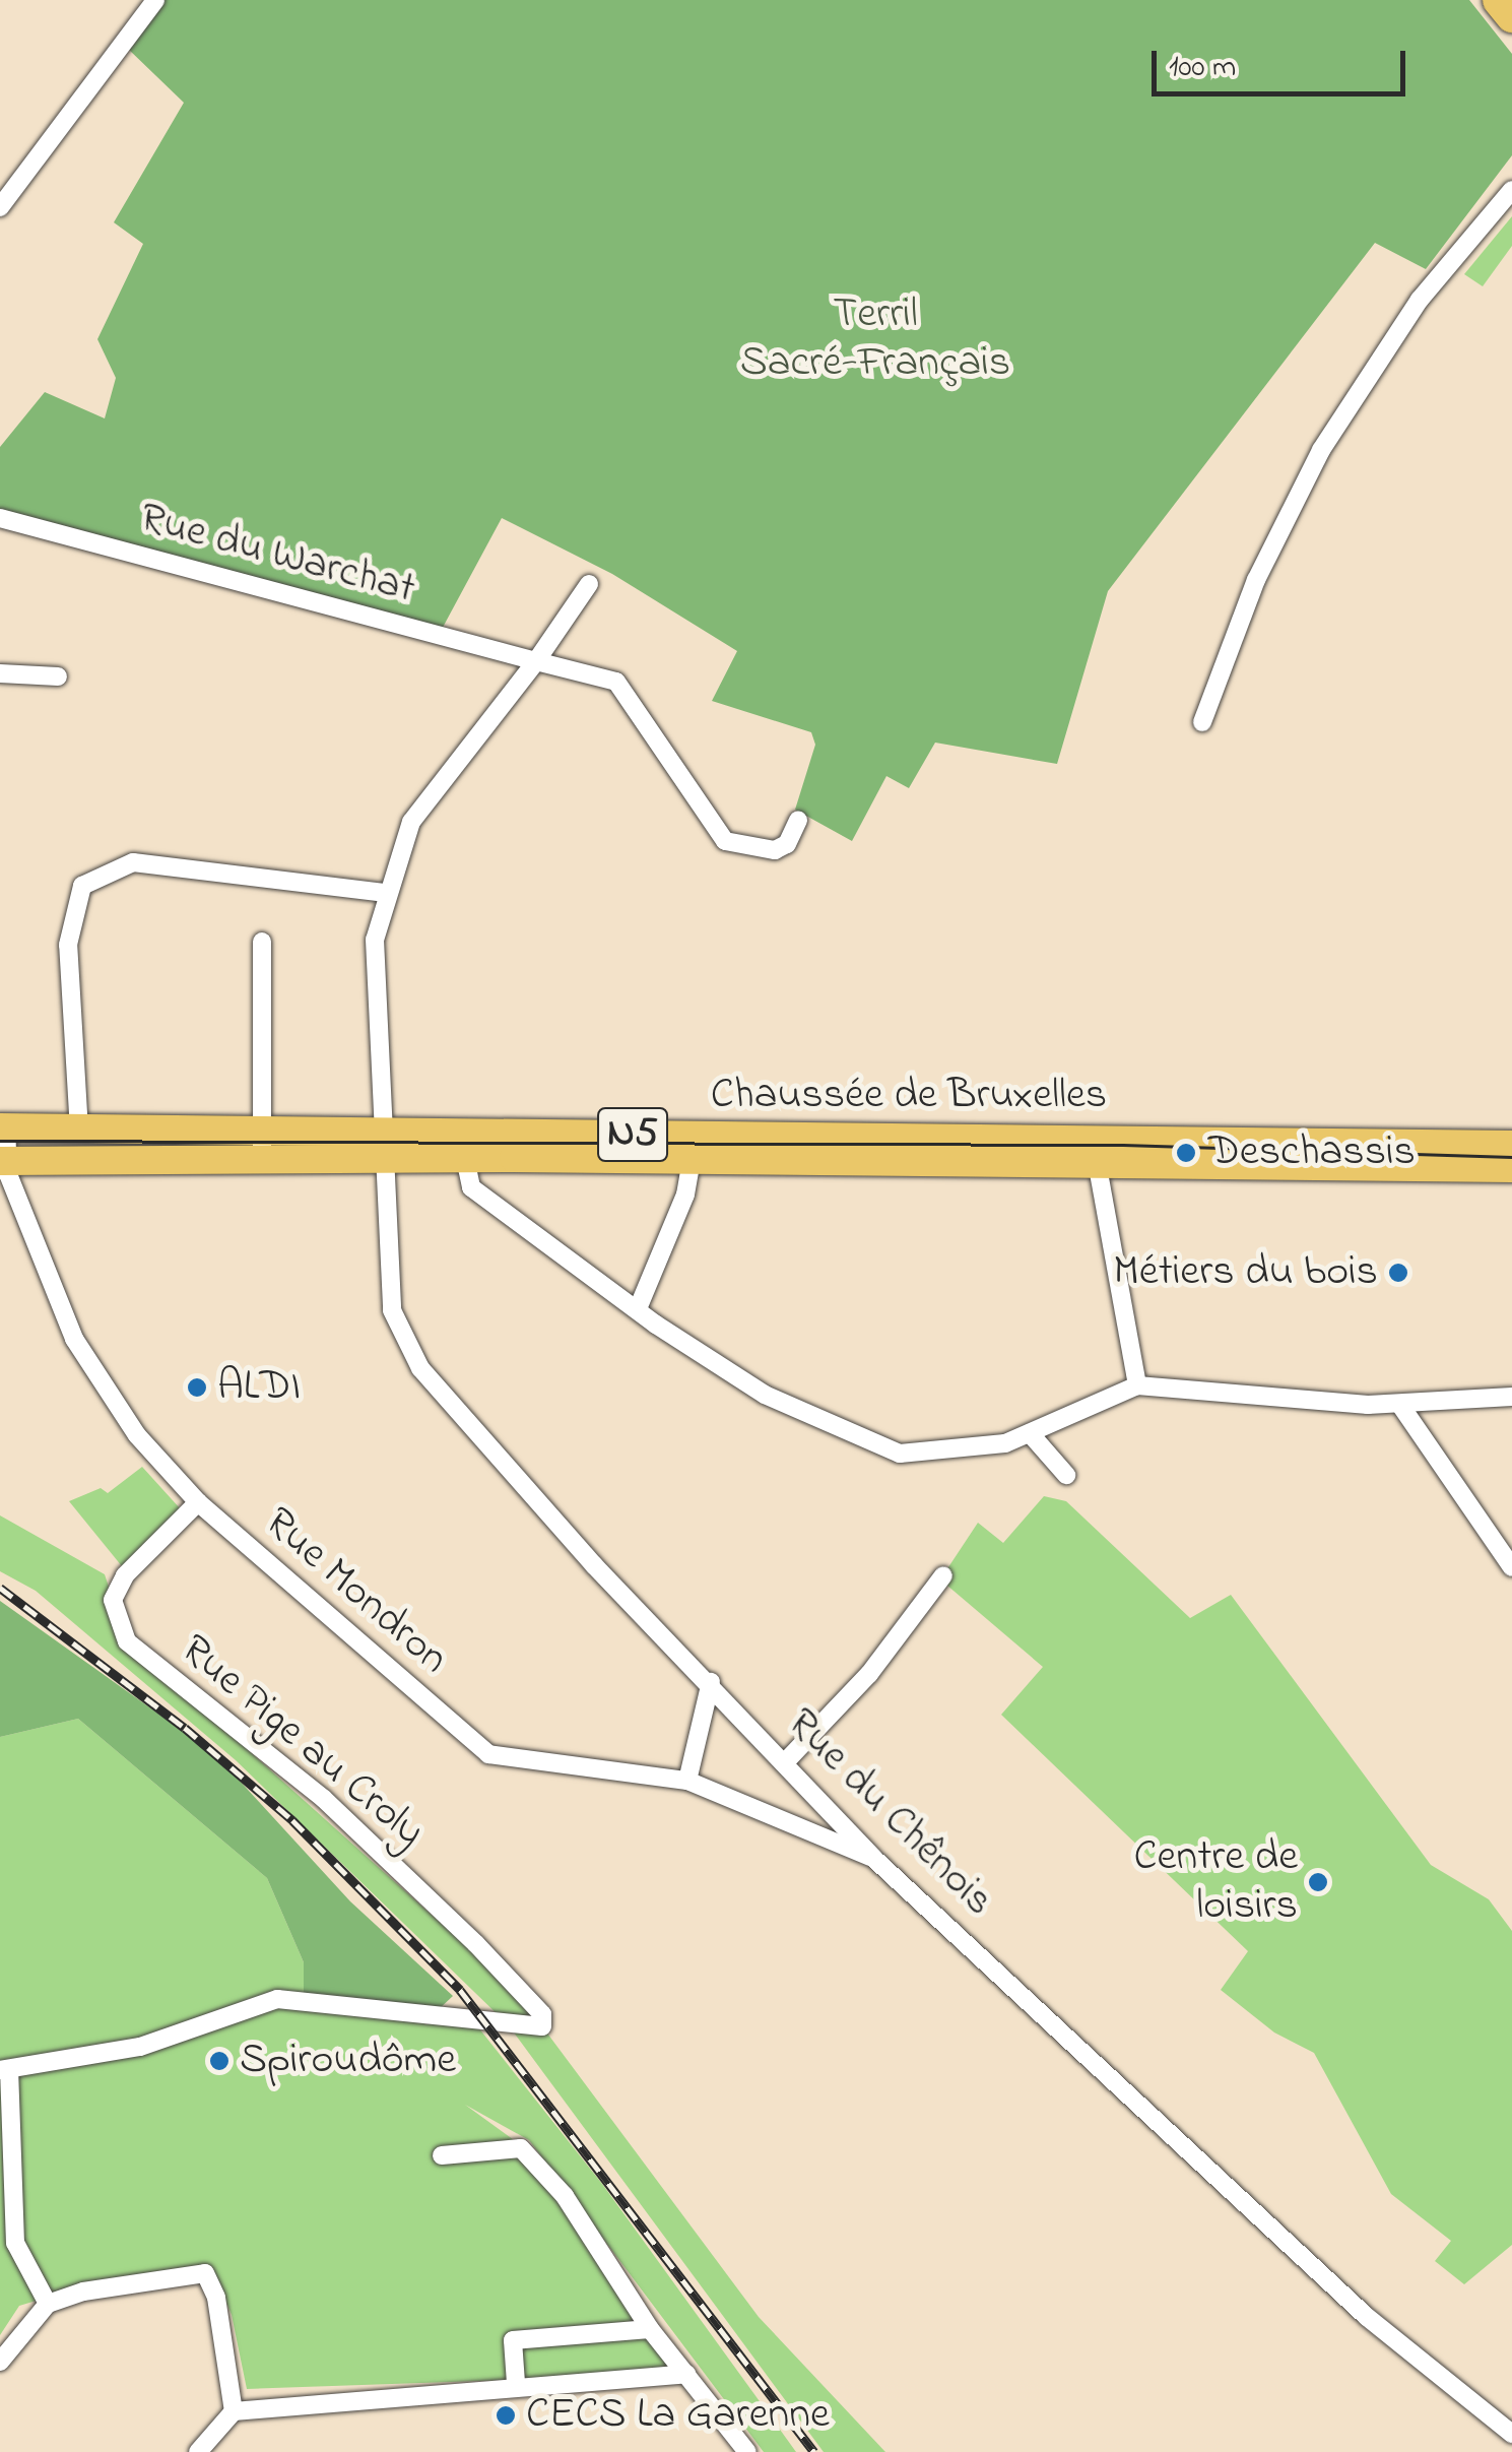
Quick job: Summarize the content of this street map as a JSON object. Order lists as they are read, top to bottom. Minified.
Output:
{"streets":{"main road":["Chaussée de Bruxelles","N5"],"street":["Rue du Warchat","Rue Mondron","Rue Pige au Croly","Rue du Chênois"]},"crossings":[["Chaussée de Bruxelles","Rue Mondron"],["Chaussée de Bruxelles","Rue du Chênois"],["Rue Mondron","Rue Pige au Croly"],["Rue Mondron","Rue du Chênois"]],"parks":["Terril Sacré-Français"],"places":["Deschassis","Métiers du bois","ALDI","Centre de loisirs","Spiroudôme","CECS La Garenne"],"scale_bar":"100 m"}
